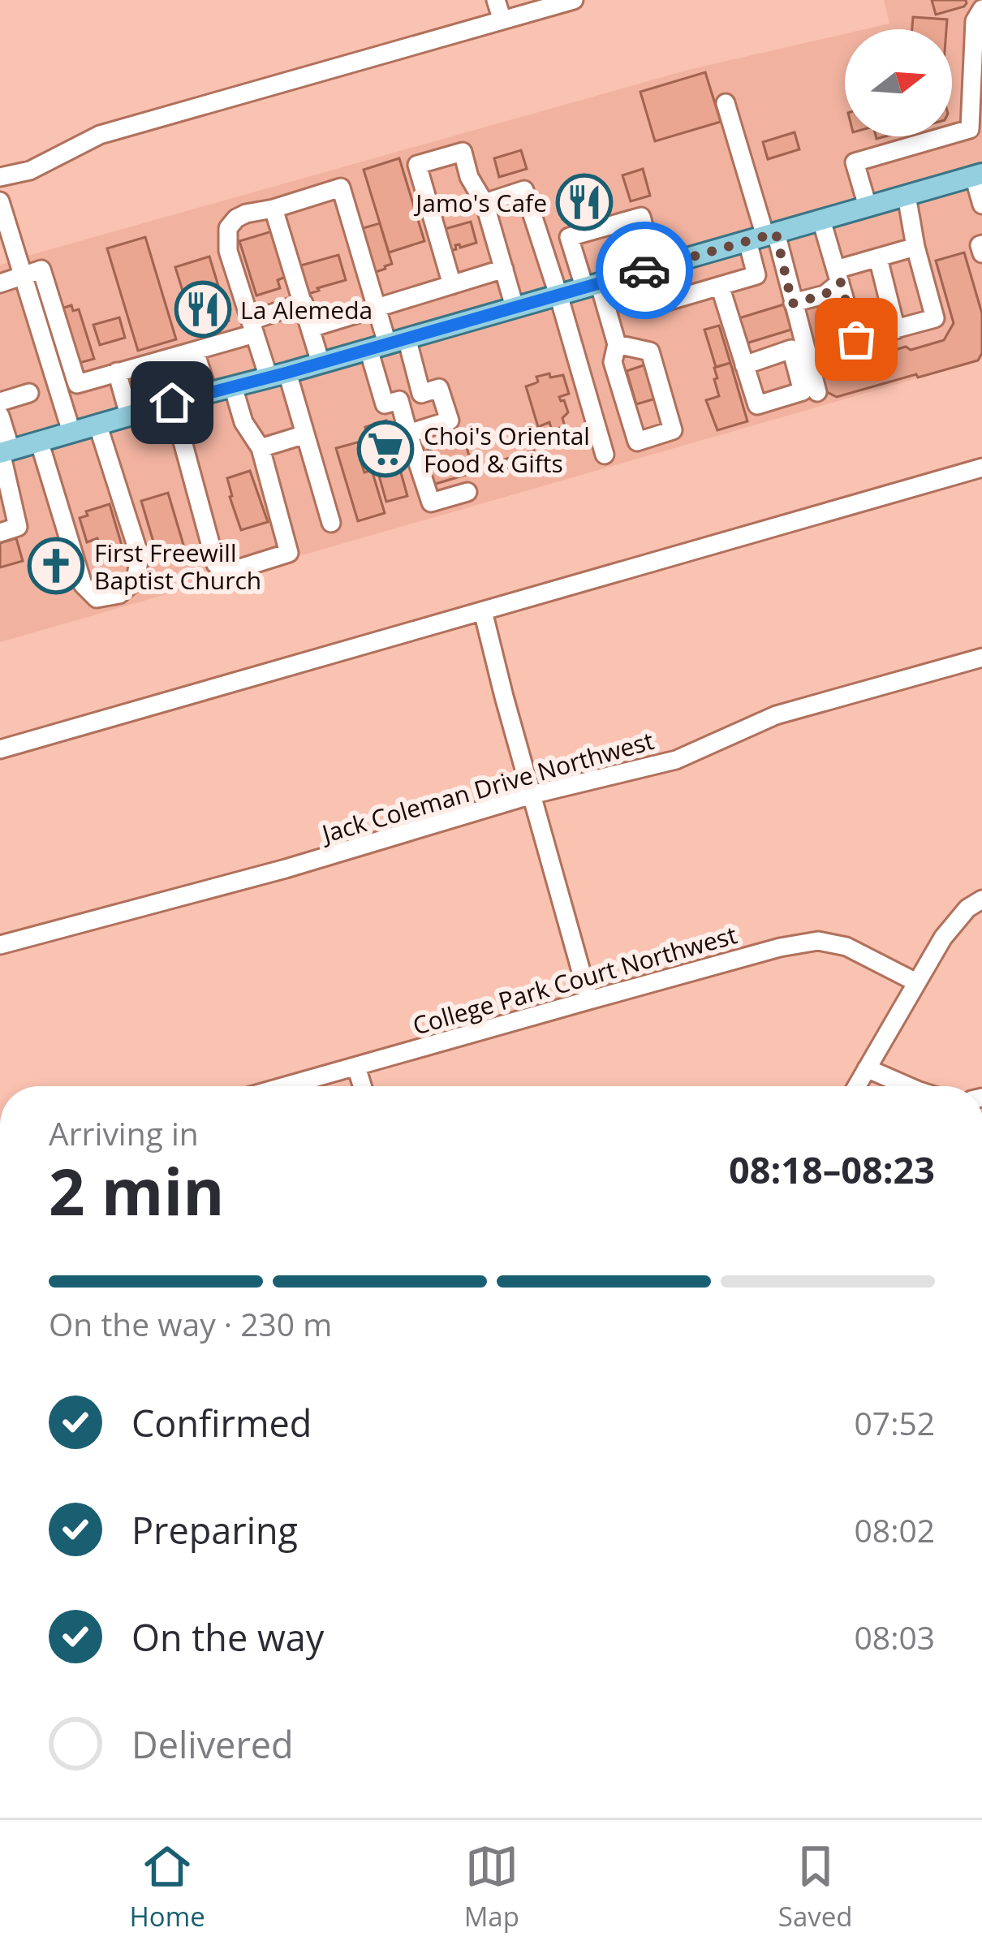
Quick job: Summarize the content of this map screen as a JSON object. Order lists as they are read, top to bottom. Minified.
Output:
{"streets":{"street":["Jack Coleman Drive Northwest","College Park Court Northwest"]},"places":{"restaurant":["Jamo's Cafe","La Alemeda"],"supermarket":["Choi's Oriental Food & Gifts"],"church":["First Freewill Baptist Church"]},"north":"right","page":{"heading":["2 min","Arriving in","08:18–08:23"],"bar":"On the way · 230 m","list":[["Confirmed","07:52"],["Preparing","08:02"],["On the way","08:03"],"Delivered"],"tabs":["Home","Map","Saved"]}}
